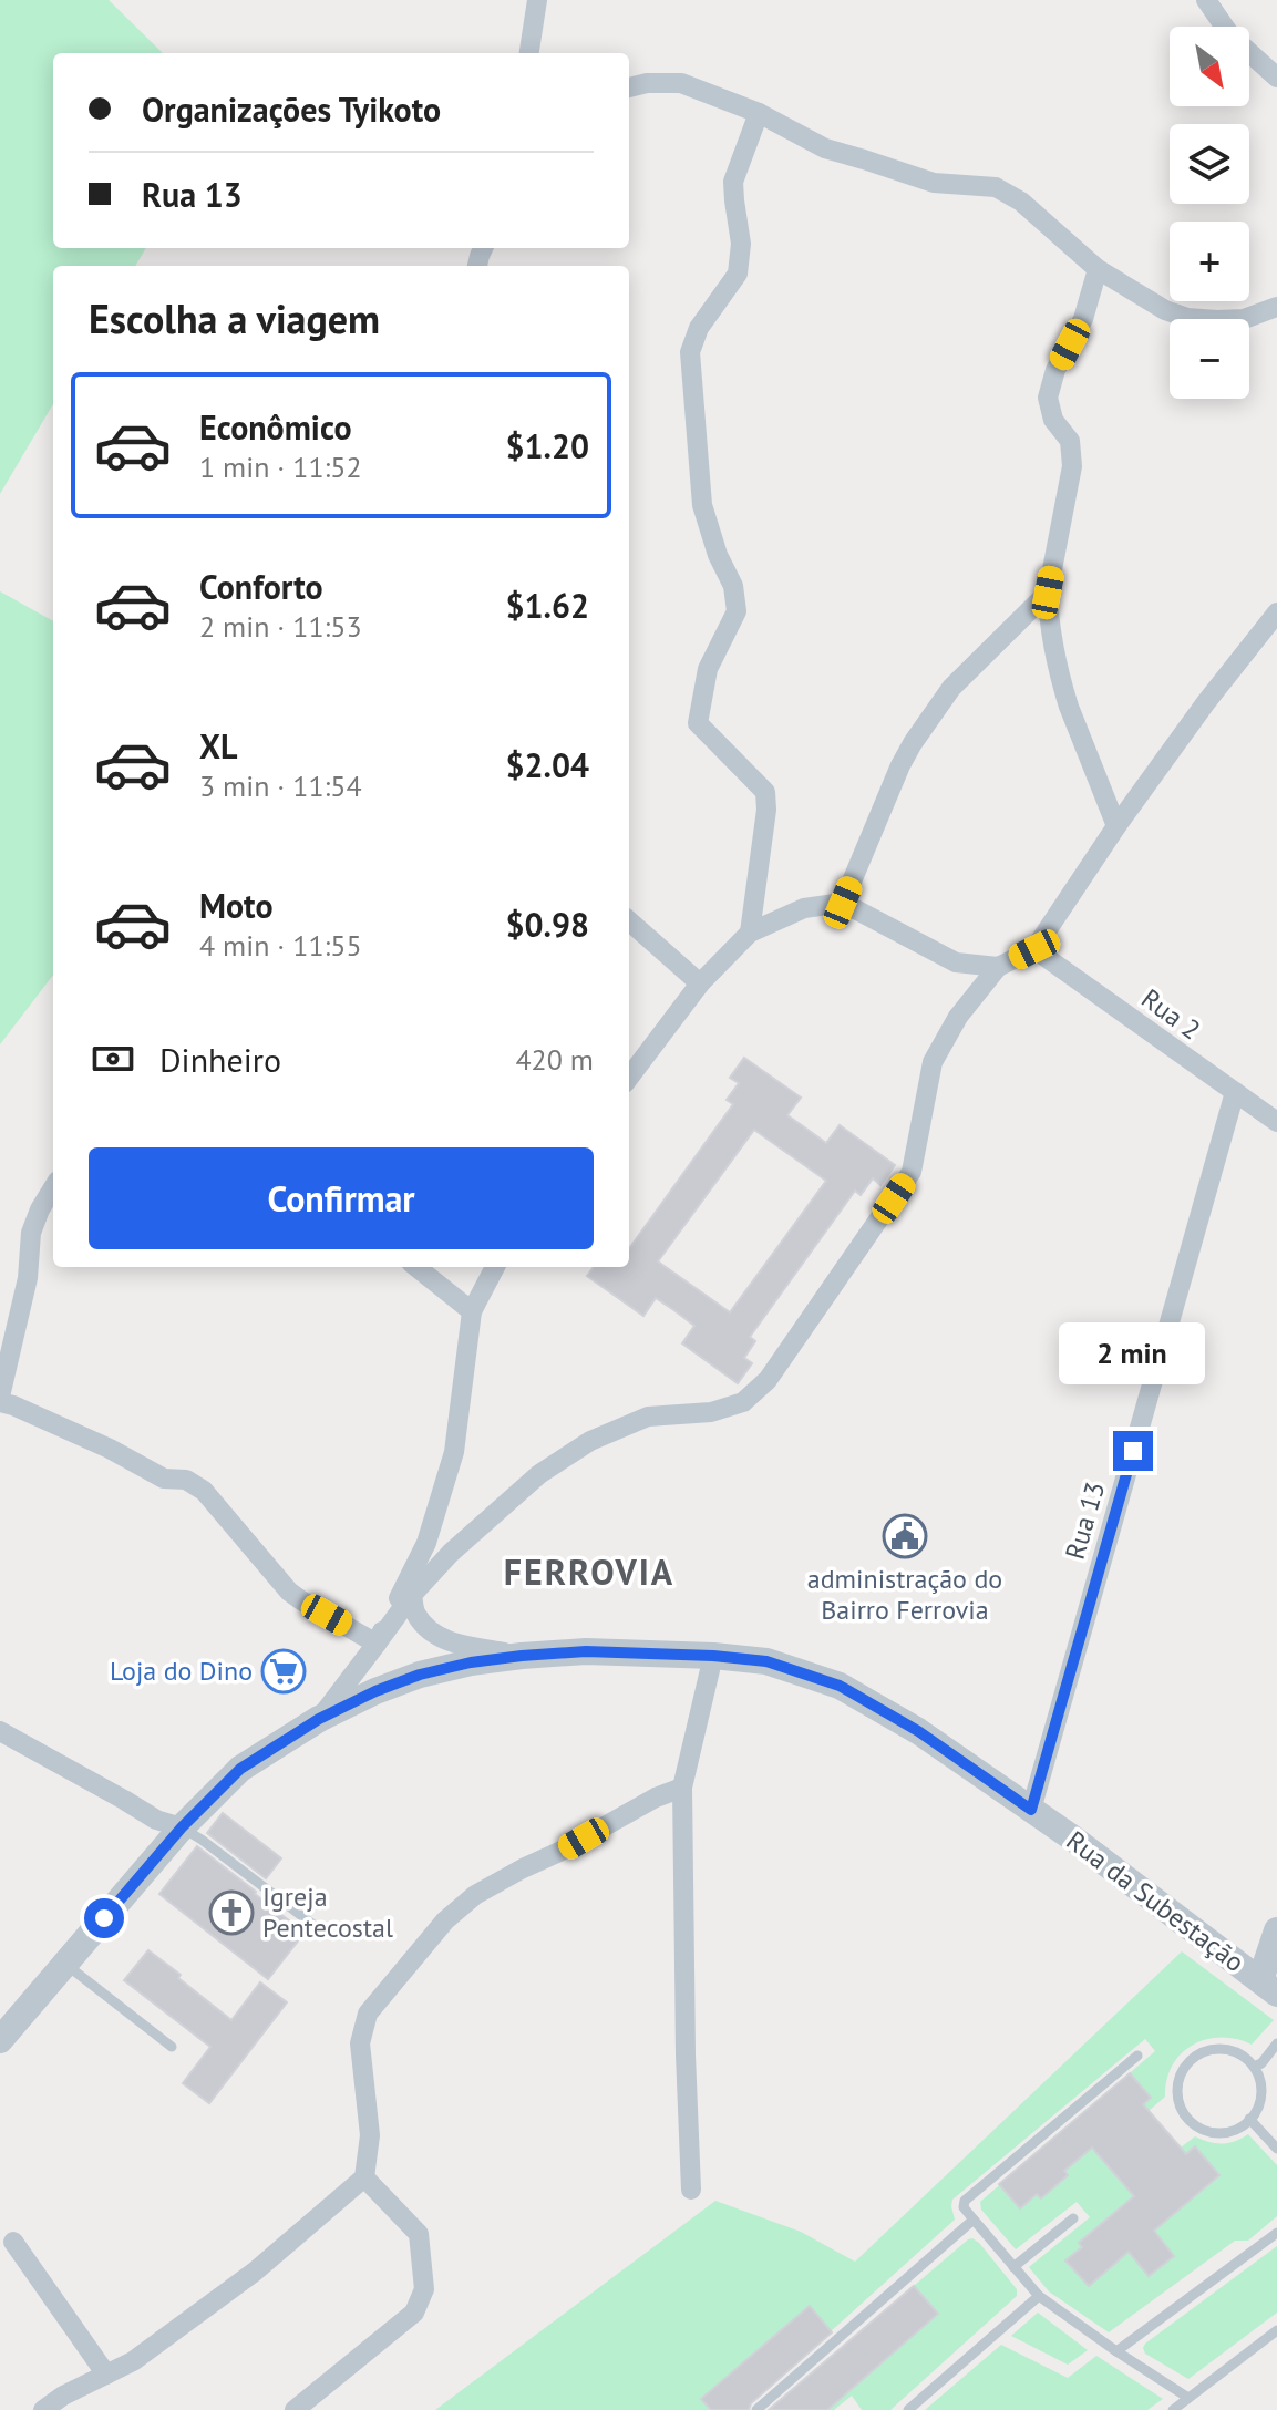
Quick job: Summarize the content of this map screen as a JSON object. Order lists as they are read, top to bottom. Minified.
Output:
{"streets":{"street":["Rua 2","Rua 13","Rua da Subestação"]},"crossings":[["Rua 2","Rua 13"],["Rua 13","Rua da Subestação"]],"districts":["FERROVIA"],"places":{"public building":["administração do Bairro Ferrovia"],"supermarket":["Loja do Dino"],"church":["Igreja Pentecostal"]},"north":"bottom right","page":{"map_buttons":["+","−"],"banner":["Organizações Tyikoto","Rua 13"],"heading":"Escolha a viagem","list":[{"name":"Econômico","note":"1 min · 11:52","value":"$1.20"},{"name":"Conforto","note":"2 min · 11:53","value":"$1.62"},{"name":"XL","note":"3 min · 11:54","value":"$2.04"},{"name":"Moto","note":"4 min · 11:55","value":"$0.98"}],"pay":["Dinheiro","420 m"],"buttons":"Confirmar","bubble":"2 min"}}
